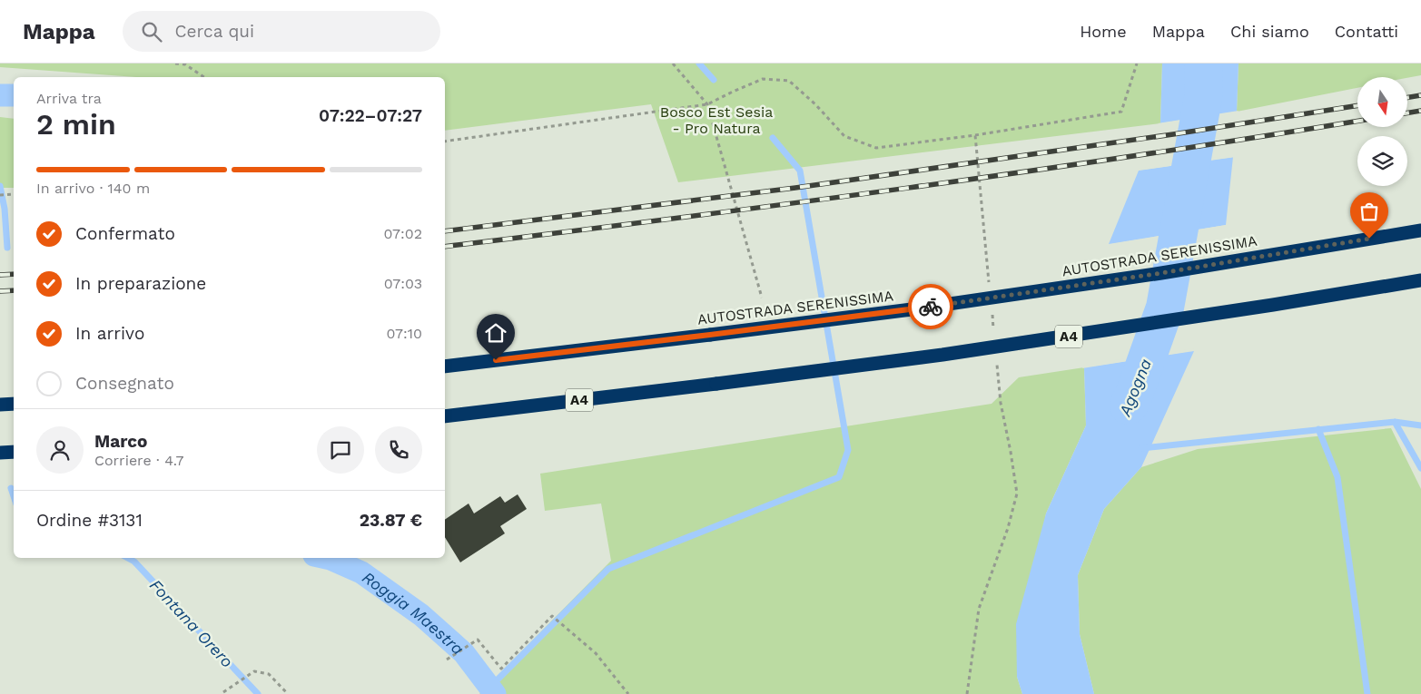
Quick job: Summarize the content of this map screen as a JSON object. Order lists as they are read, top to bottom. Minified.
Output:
{"streets":{"highway":["AUTOSTRADA SERENISSIMA","A4"]},"water":["Agogna","Roggia Maestra","Fontana Orero"],"parks":["Bosco Est Sesia - Pro Natura"],"north":"bottom","page":{"header":"Mappa","search":"Cerca qui","nav":["Home","Mappa","Chi siamo","Contatti"],"heading":["2 min","Arriva tra","07:22–07:27"],"panel":["Marco","Corriere · 4.7","Ordine #3131","23.87 €"],"bar":"In arrivo · 140 m","list":[["Confermato","07:02"],["In preparazione","07:03"],["In arrivo","07:10"],"Consegnato"]}}
